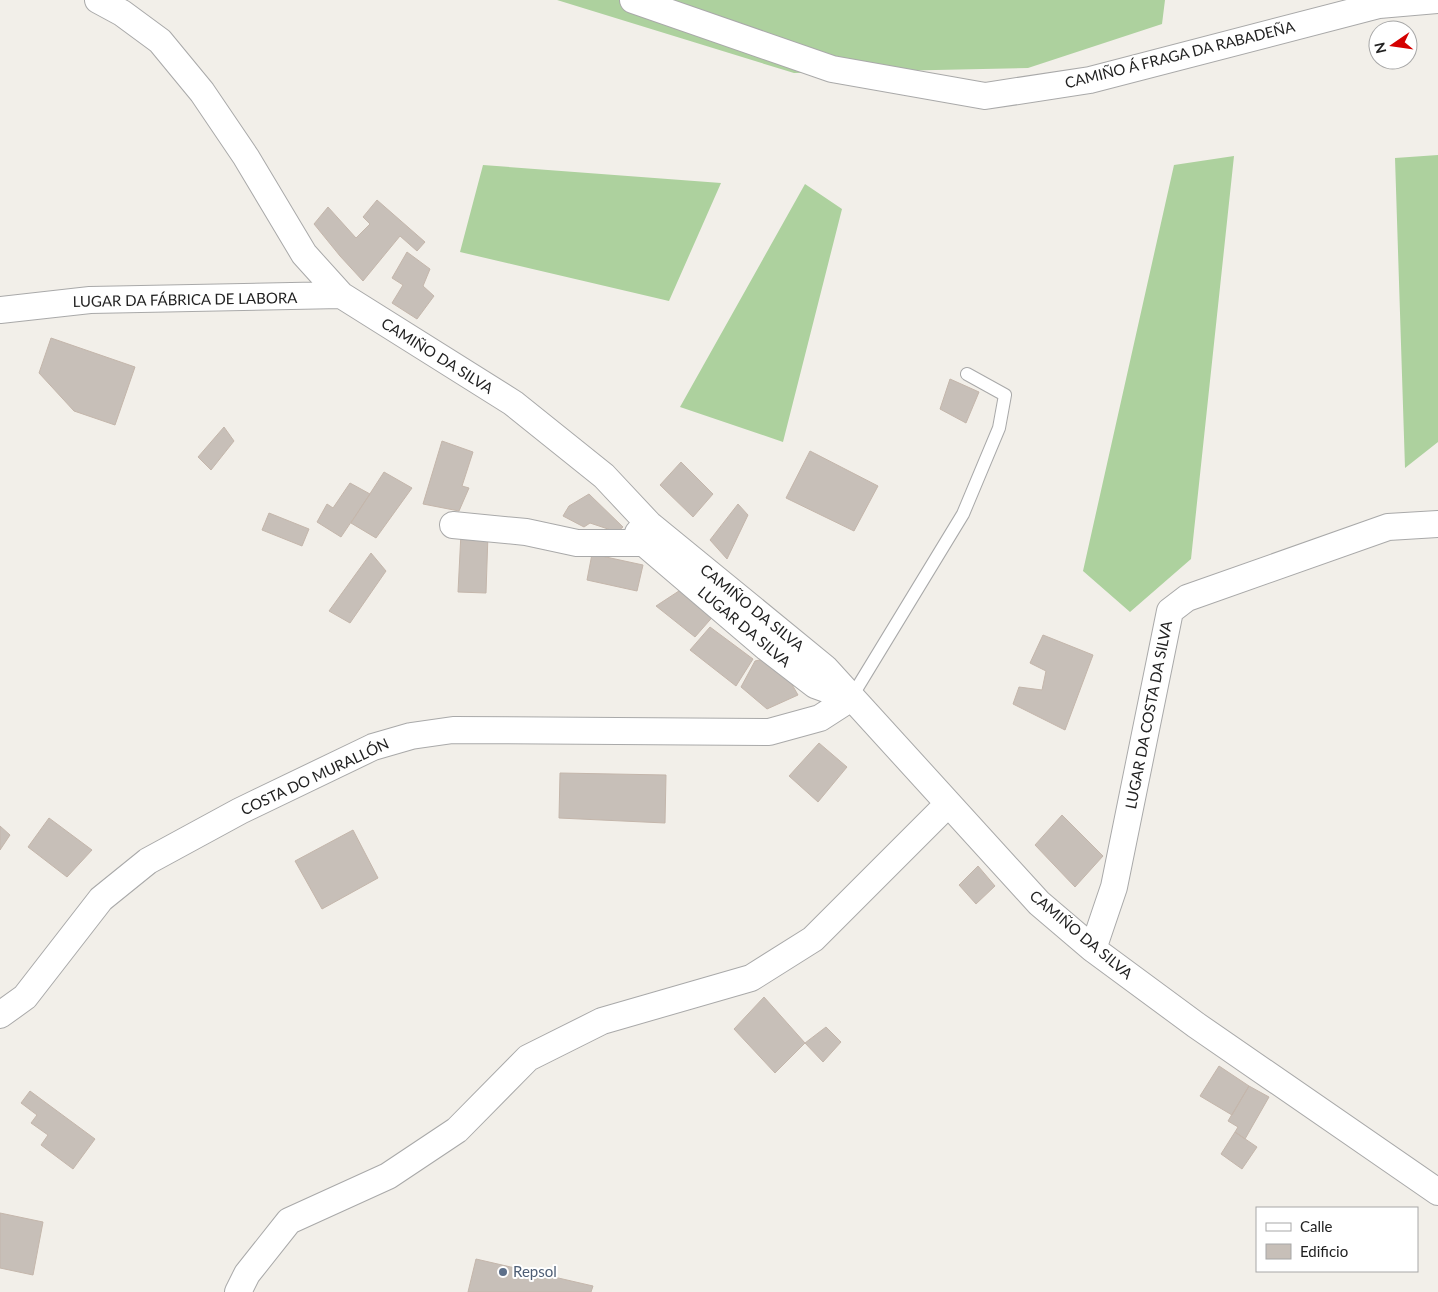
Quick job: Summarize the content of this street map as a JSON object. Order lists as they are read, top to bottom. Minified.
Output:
{"streets":{"street":["CAMIÑO Á FRAGA DA RABADEÑA","LUGAR DA FÁBRICA DE LABORA","CAMIÑO DA SILVA","LUGAR DA SILVA","LUGAR DA COSTA DA SILVA","COSTA DO MURALLÓN"]},"crossings":[["LUGAR DA FÁBRICA DE LABORA","CAMIÑO DA SILVA"],["CAMIÑO DA SILVA","LUGAR DA SILVA"],["CAMIÑO DA SILVA","LUGAR DA COSTA DA SILVA"],["CAMIÑO DA SILVA","COSTA DO MURALLÓN"],["LUGAR DA SILVA","COSTA DO MURALLÓN"]],"places":["Repsol"],"legend":["Calle","Edificio"],"north":"left"}
